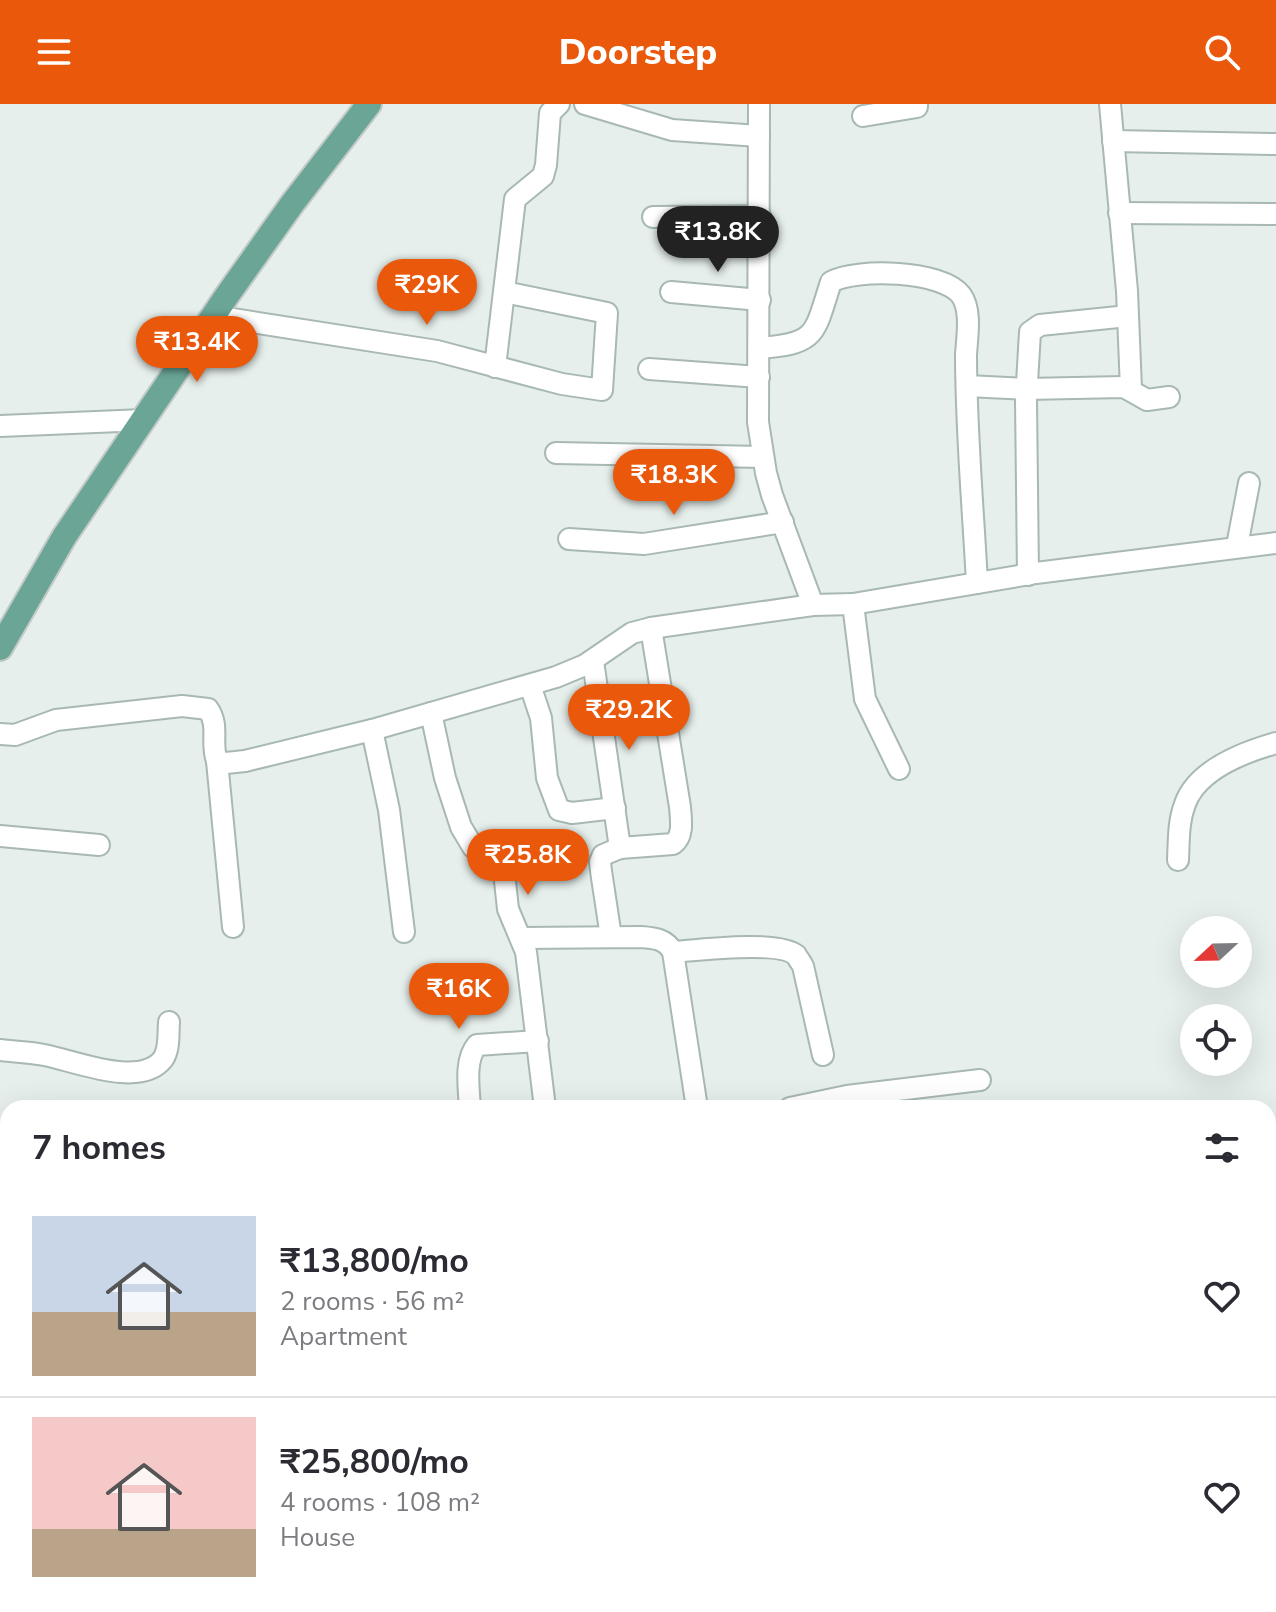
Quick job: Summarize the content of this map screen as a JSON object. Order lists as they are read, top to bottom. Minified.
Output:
{"north":"left","page":{"header":"Doorstep","price":["₹13.8K","₹29K","₹13.4K","₹18.3K","₹29.2K","₹25.8K","₹16K"],"heading":"7 homes","list":[{"name":"₹13,800/mo","note":"2 rooms · 56 m² · Apartment"},{"name":"₹25,800/mo","note":"4 rooms · 108 m² · House"}]}}
